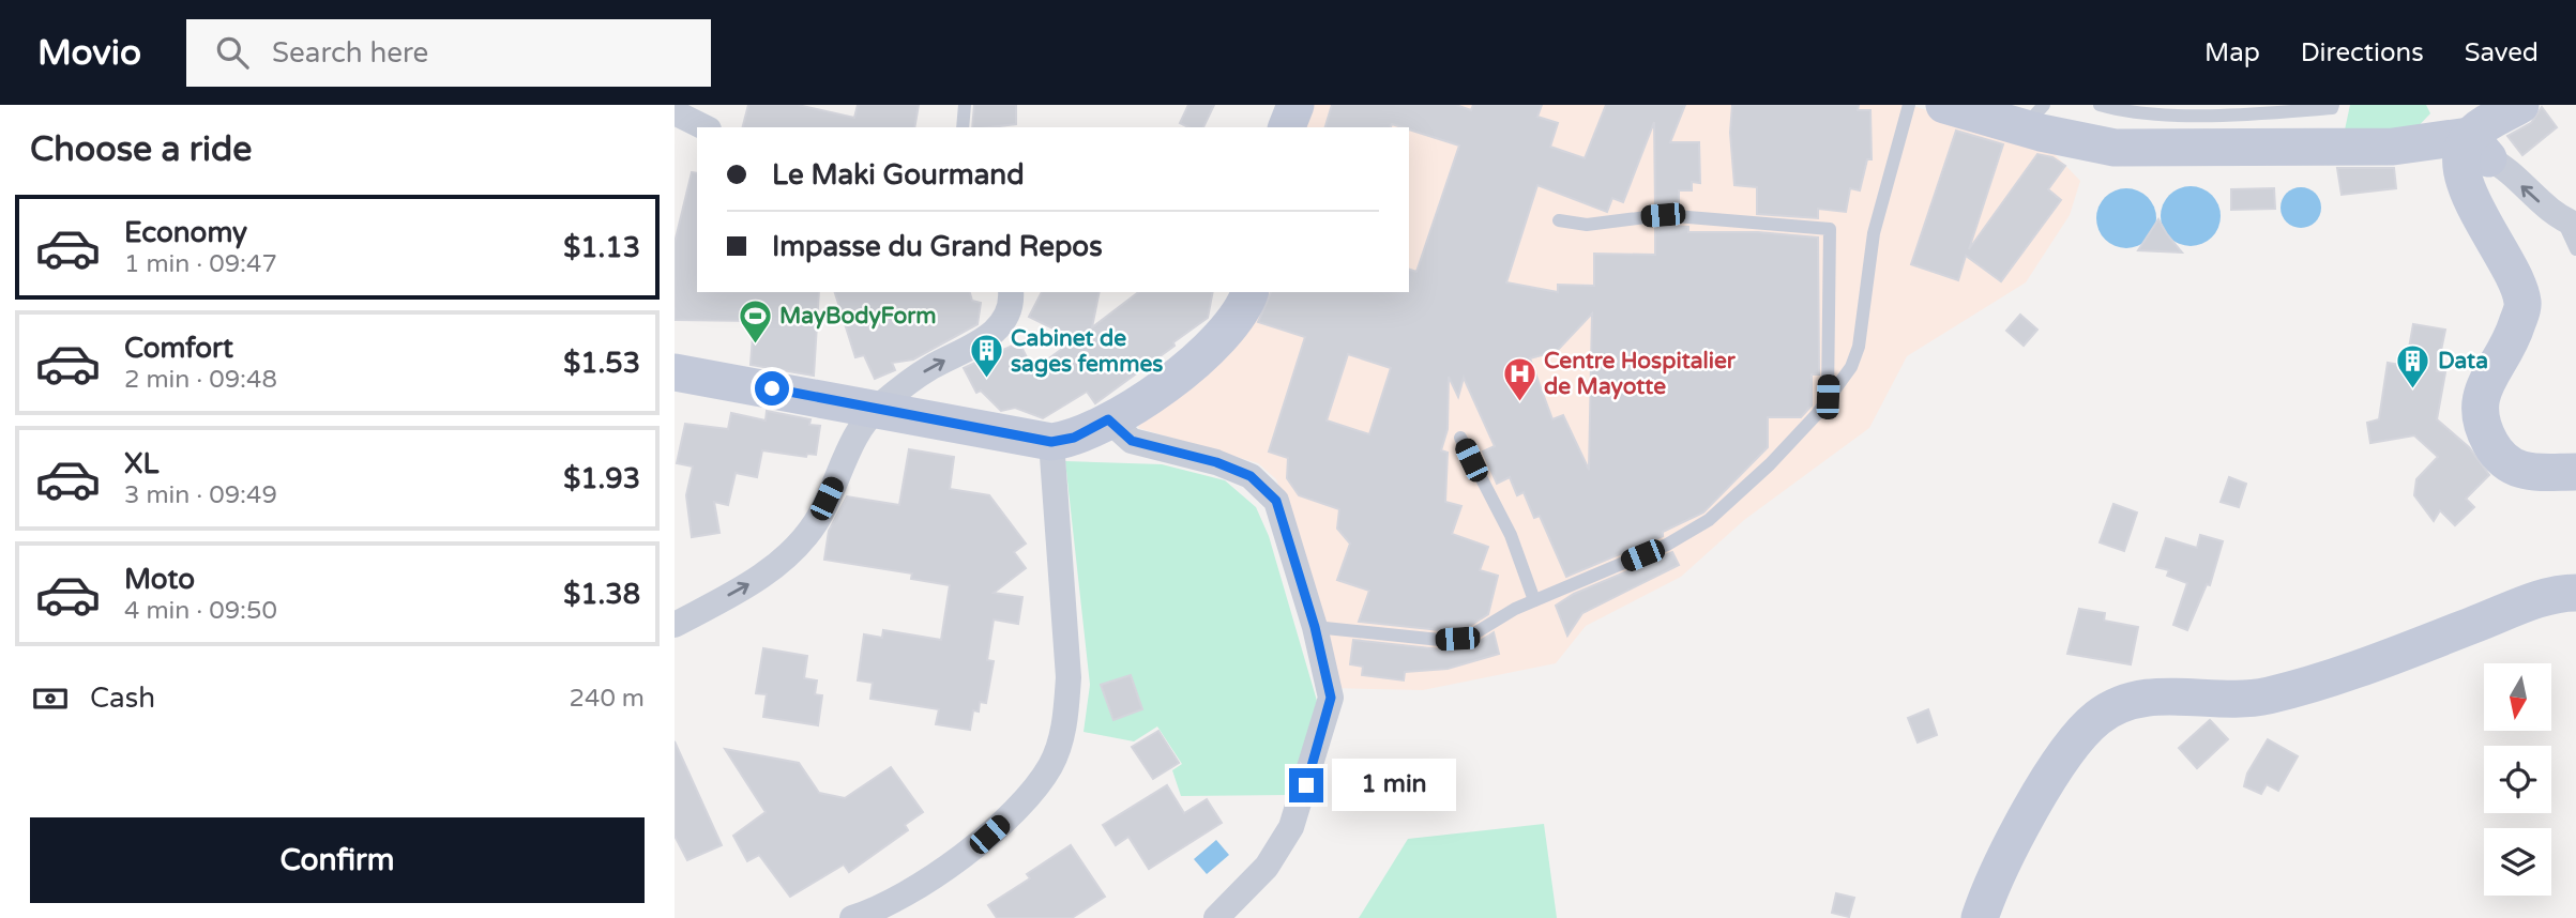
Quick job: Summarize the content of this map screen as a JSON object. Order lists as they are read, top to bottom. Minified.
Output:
{"places":{"sports":["MayBodyForm"],"building":["Cabinet de sages femmes","Data"],"hospital":["Centre Hospitalier de Mayotte"]},"north":"bottom","page":{"header":"Movio","search":"Search here","nav":["Map","Directions","Saved"],"heading":"Choose a ride","banner":["Le Maki Gourmand","Impasse du Grand Repos"],"list":[{"name":"Economy","note":"1 min · 09:47","value":"$1.13"},{"name":"Comfort","note":"2 min · 09:48","value":"$1.53"},{"name":"XL","note":"3 min · 09:49","value":"$1.93"},{"name":"Moto","note":"4 min · 09:50","value":"$1.38"}],"pay":["Cash","240 m"],"bubble":"1 min","buttons":"Confirm"}}
